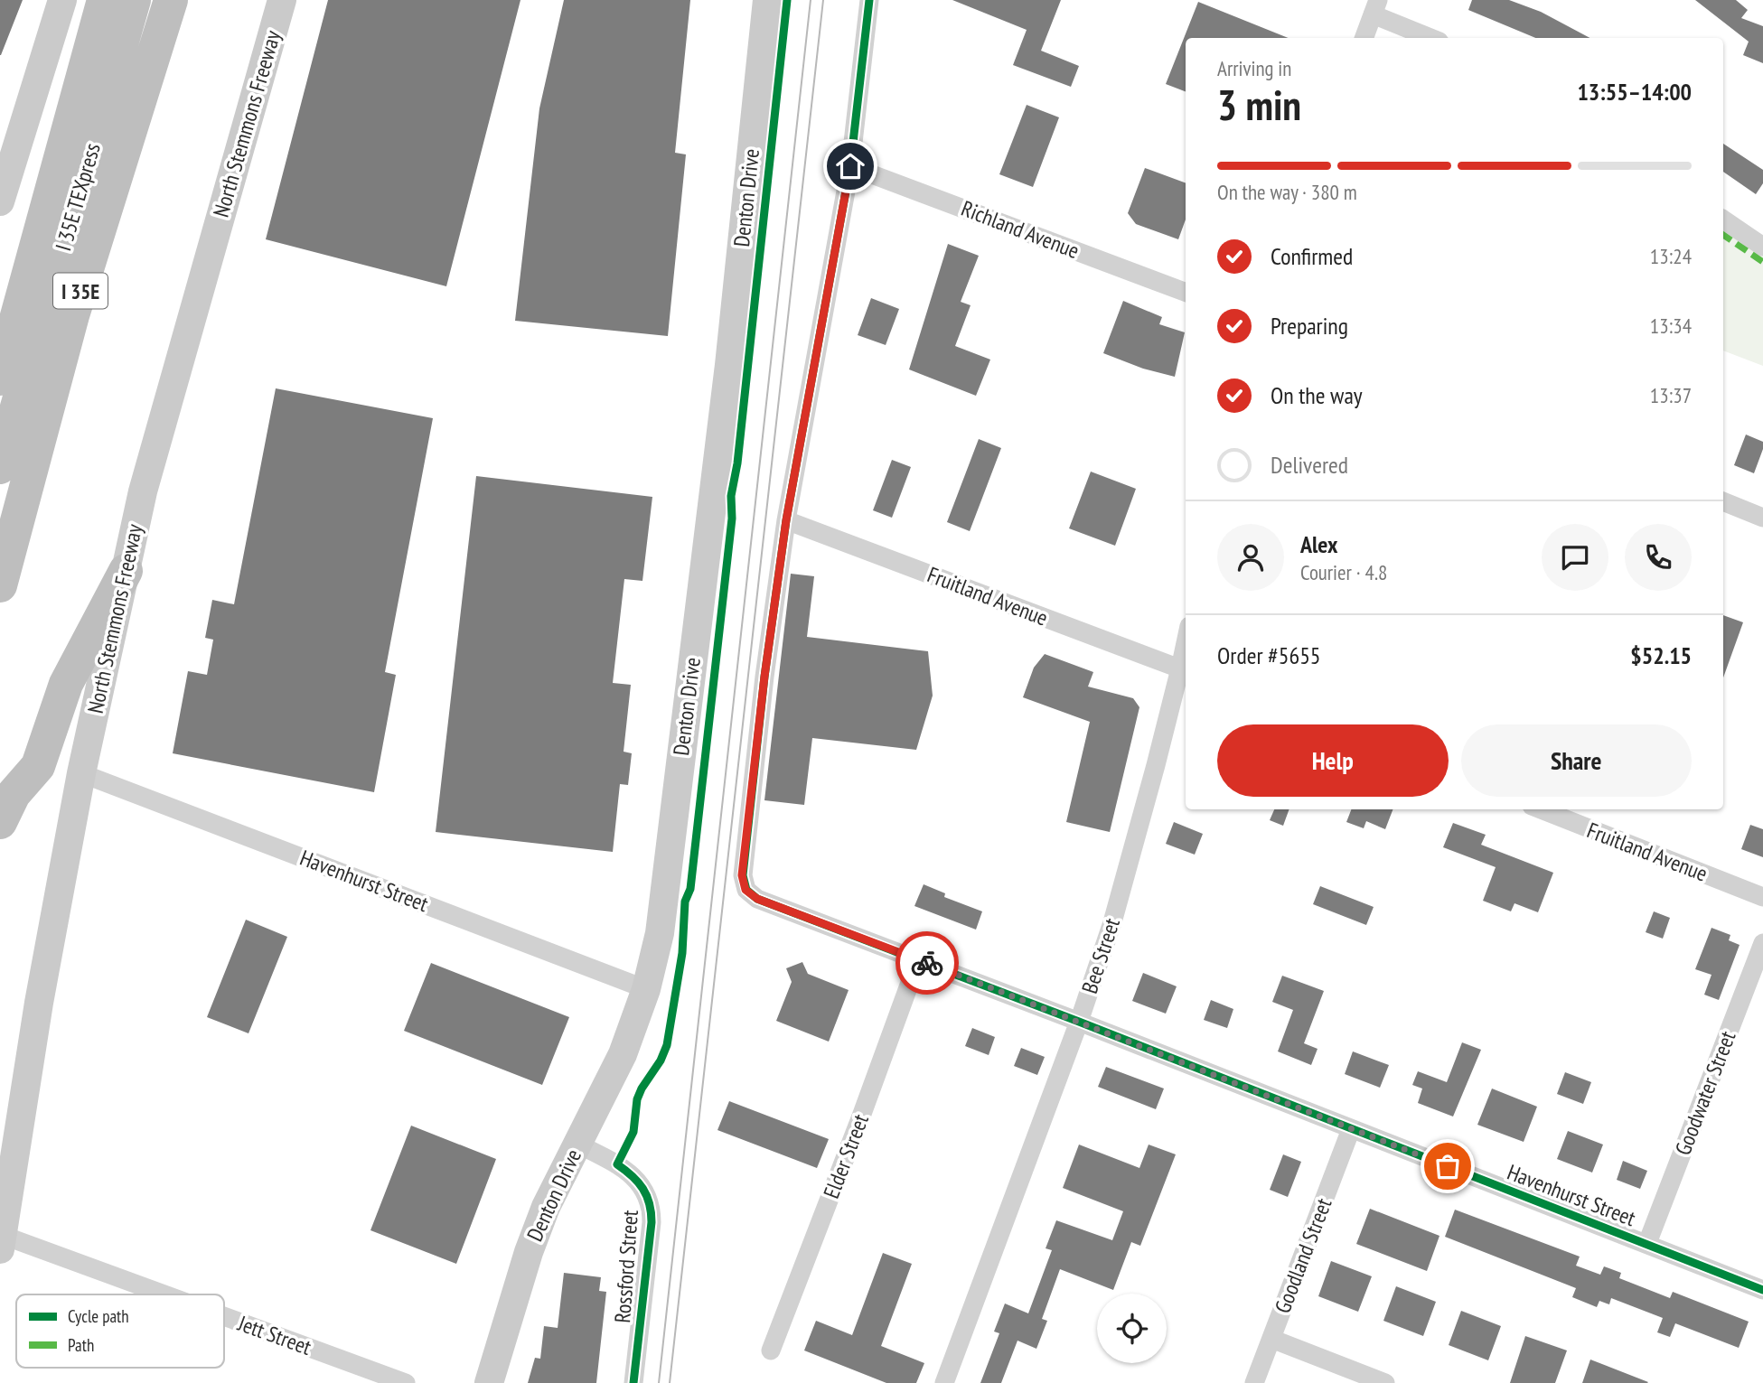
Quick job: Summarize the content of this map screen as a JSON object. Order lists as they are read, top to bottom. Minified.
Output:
{"streets":{"highway":["I 35E TEXpress","I 35E"],"main road":["North Stemmons Freeway","Denton Drive"],"street":["Richland Avenue","Fruitland Avenue","Havenhurst Street","Bee Street","Goodwater Street","Elder Street","Goodland Street","Rossford Street","Jett Street"]},"crossings":[["North Stemmons Freeway","Havenhurst Street"],["North Stemmons Freeway","Jett Street"],["Denton Drive","Havenhurst Street"],["Denton Drive","Rossford Street"],["Fruitland Avenue","Havenhurst Street"],["Fruitland Avenue","Bee Street"],["Havenhurst Street","Bee Street"],["Havenhurst Street","Goodwater Street"],["Havenhurst Street","Elder Street"],["Havenhurst Street","Goodland Street"]],"legend":["Cycle path","Path"],"page":{"heading":["3 min","Arriving in","13:55–14:00"],"panel":["Alex","Courier · 4.8","Order #5655","$52.15"],"bar":"On the way · 380 m","list":[["Confirmed","13:24"],["Preparing","13:34"],["On the way","13:37"],"Delivered"],"buttons":["Help","Share"]}}
